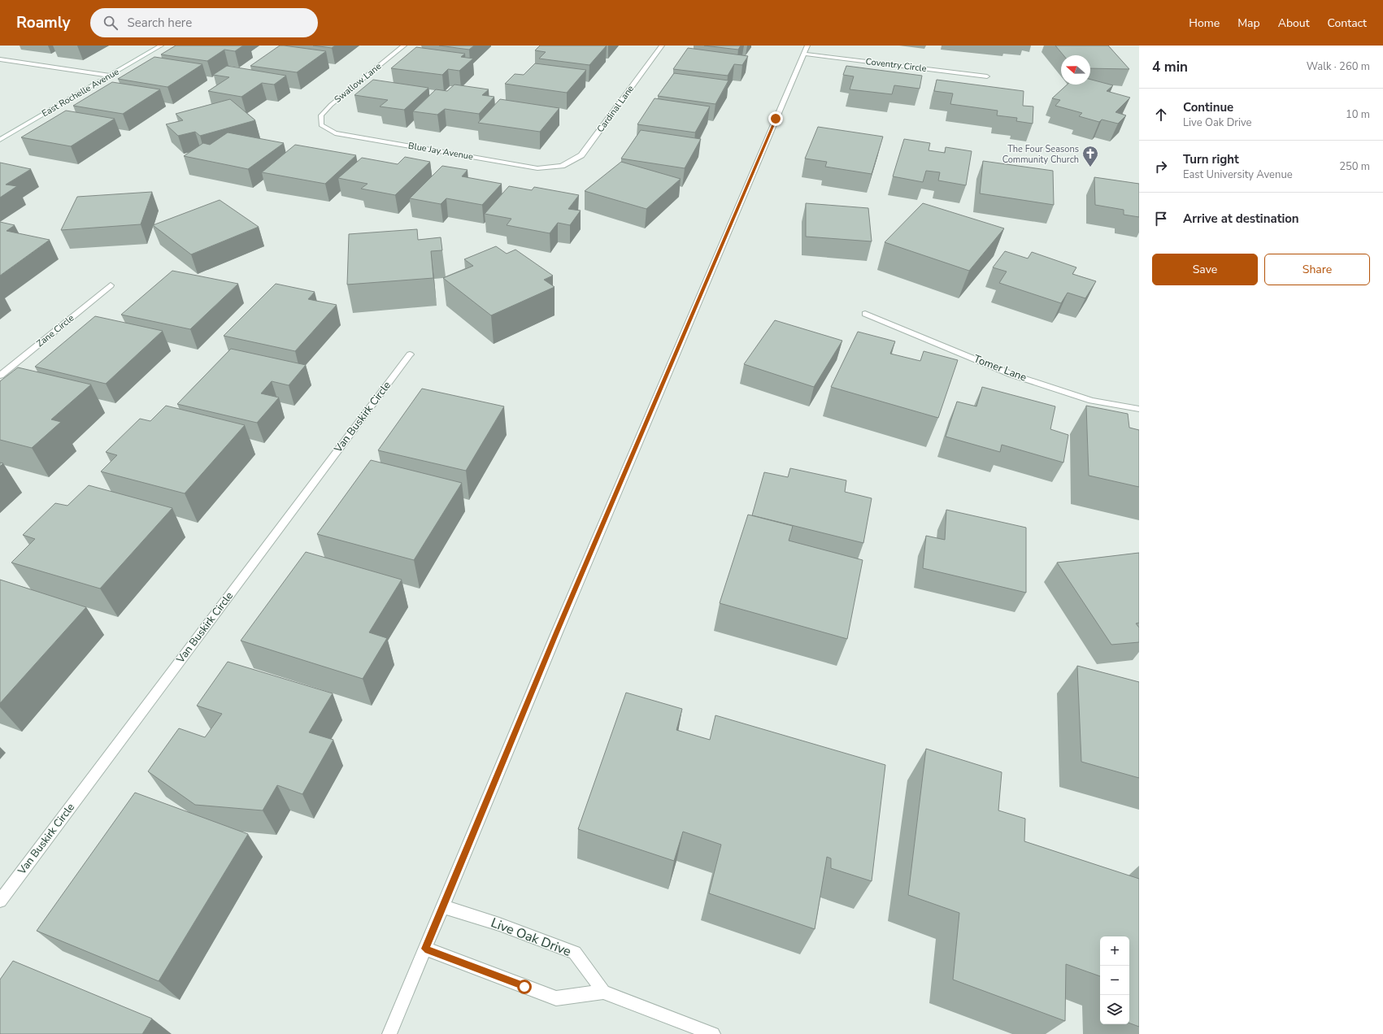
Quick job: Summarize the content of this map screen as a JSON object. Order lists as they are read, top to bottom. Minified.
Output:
{"streets":{"street":["Coventry Circle","Swallow Lane","East Rochelle Avenue","Cardinal Lane","Blue Jay Avenue","Zane Circle","Tomer Lane","Van Buskirk Circle","Live Oak Drive"]},"crossings":[["Swallow Lane","Blue Jay Avenue"],["Cardinal Lane","Blue Jay Avenue"]],"places":{"church":["The Four Seasons Community Church"]},"north":"left","page":{"header":"Roamly","search":"Search here","nav":["Home","Map","About","Contact"],"heading":["4 min","Walk · 260 m"],"list":[["Continue","Live Oak Drive","10 m"],["Turn right","East University Avenue","250 m"],"Arrive at destination"],"buttons":["Save","Share"],"map_buttons":["+","−"]}}
